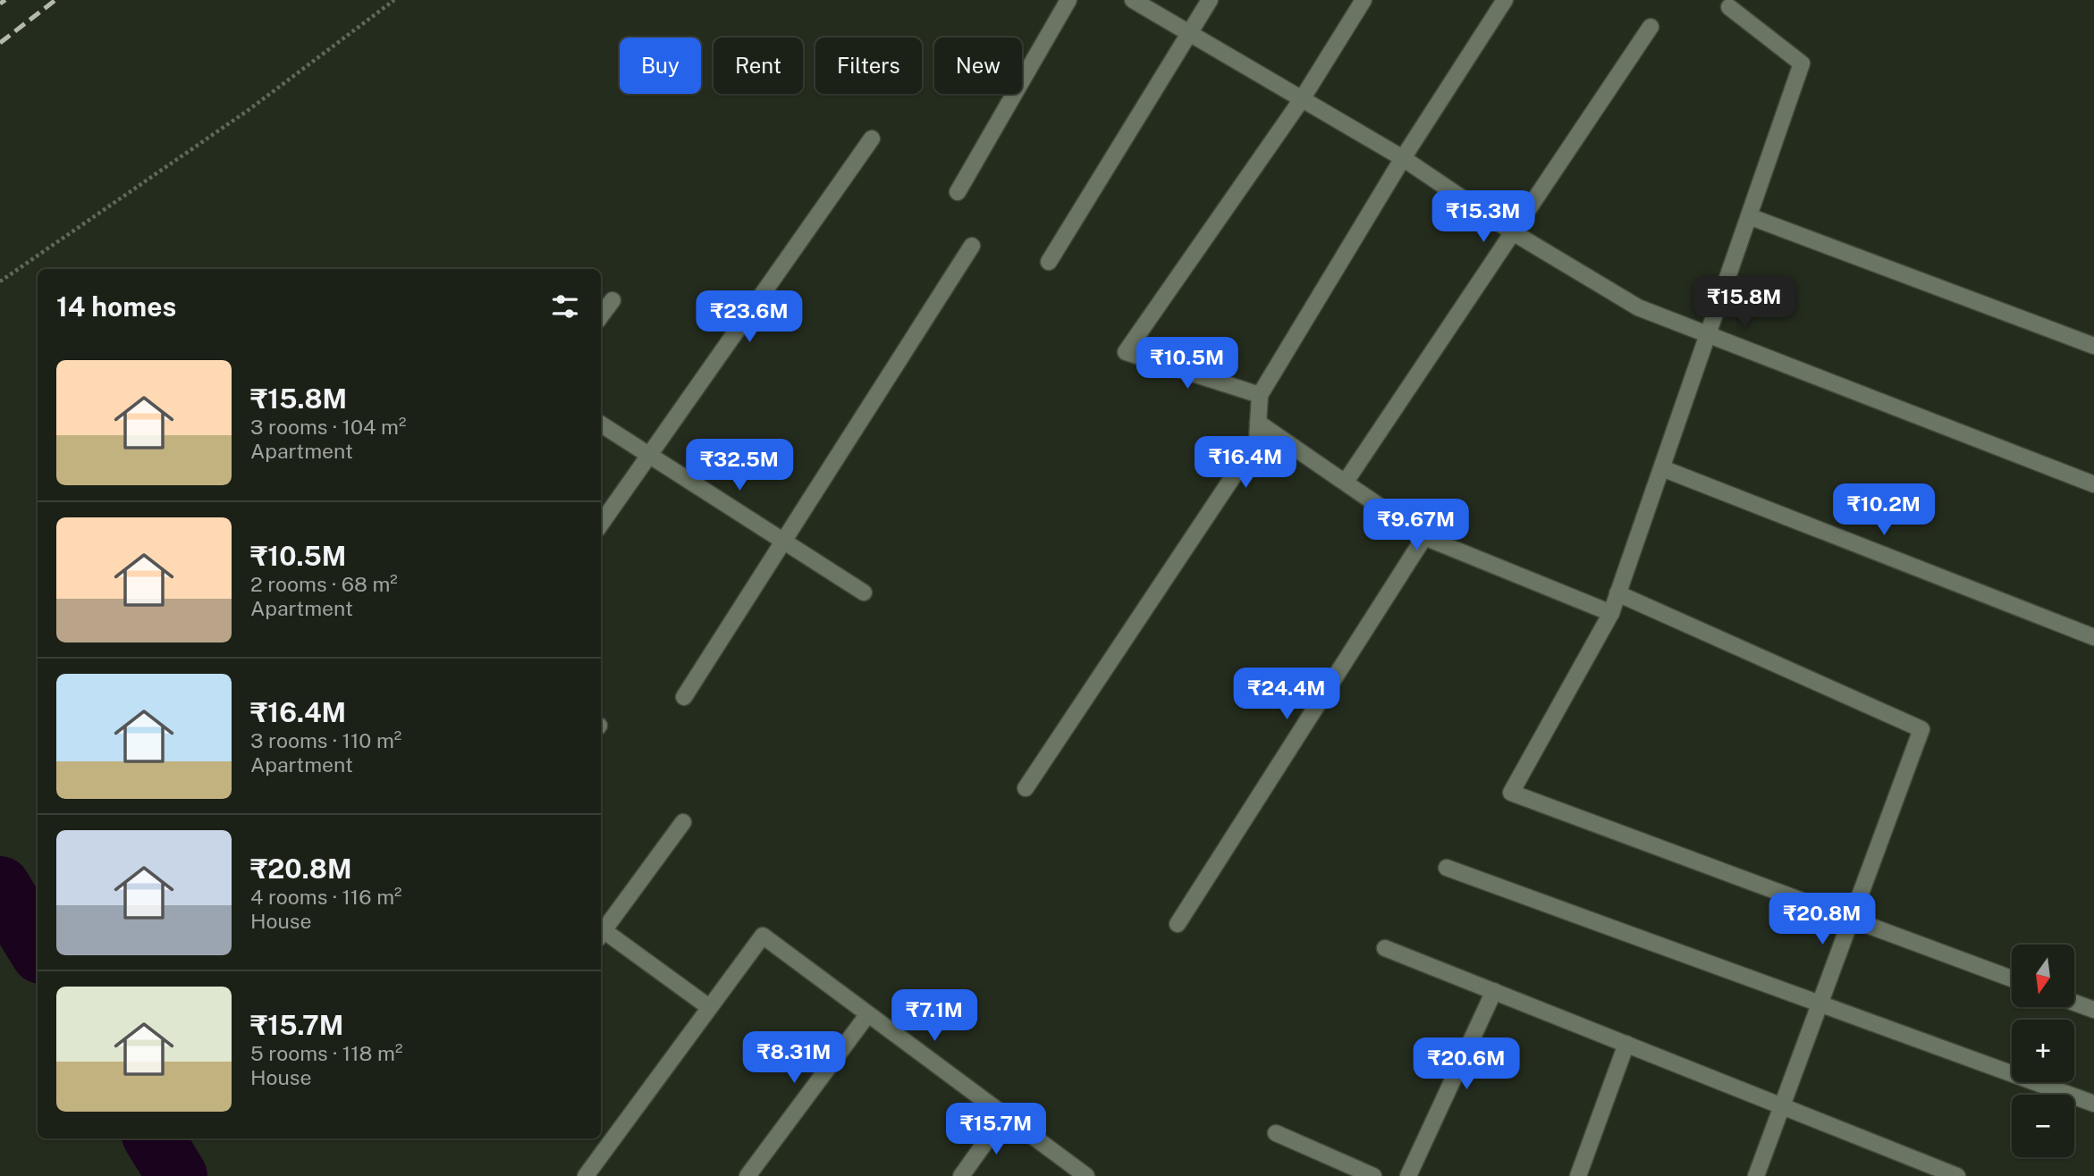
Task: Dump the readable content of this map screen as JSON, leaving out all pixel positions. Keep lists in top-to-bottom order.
{
  "north": "bottom",
  "page": {
    "chip": [
      "Buy",
      "Rent",
      "Filters",
      "New"
    ],
    "price": [
      "₹15.3M",
      "₹15.8M",
      "₹23.6M",
      "₹10.5M",
      "₹16.4M",
      "₹32.5M",
      "₹10.2M",
      "₹9.67M",
      "₹24.4M",
      "₹20.8M",
      "₹7.1M",
      "₹8.31M",
      "₹20.6M",
      "₹15.7M"
    ],
    "heading": "14 homes",
    "list": [
      {
        "name": "₹15.8M",
        "note": "3 rooms · 104 m² · Apartment"
      },
      {
        "name": "₹10.5M",
        "note": "2 rooms · 68 m² · Apartment"
      },
      {
        "name": "₹16.4M",
        "note": "3 rooms · 110 m² · Apartment"
      },
      {
        "name": "₹20.8M",
        "note": "4 rooms · 116 m² · House"
      },
      {
        "name": "₹15.7M",
        "note": "5 rooms · 118 m² · House"
      }
    ],
    "map_buttons": ["+", "−"]
  }
}
